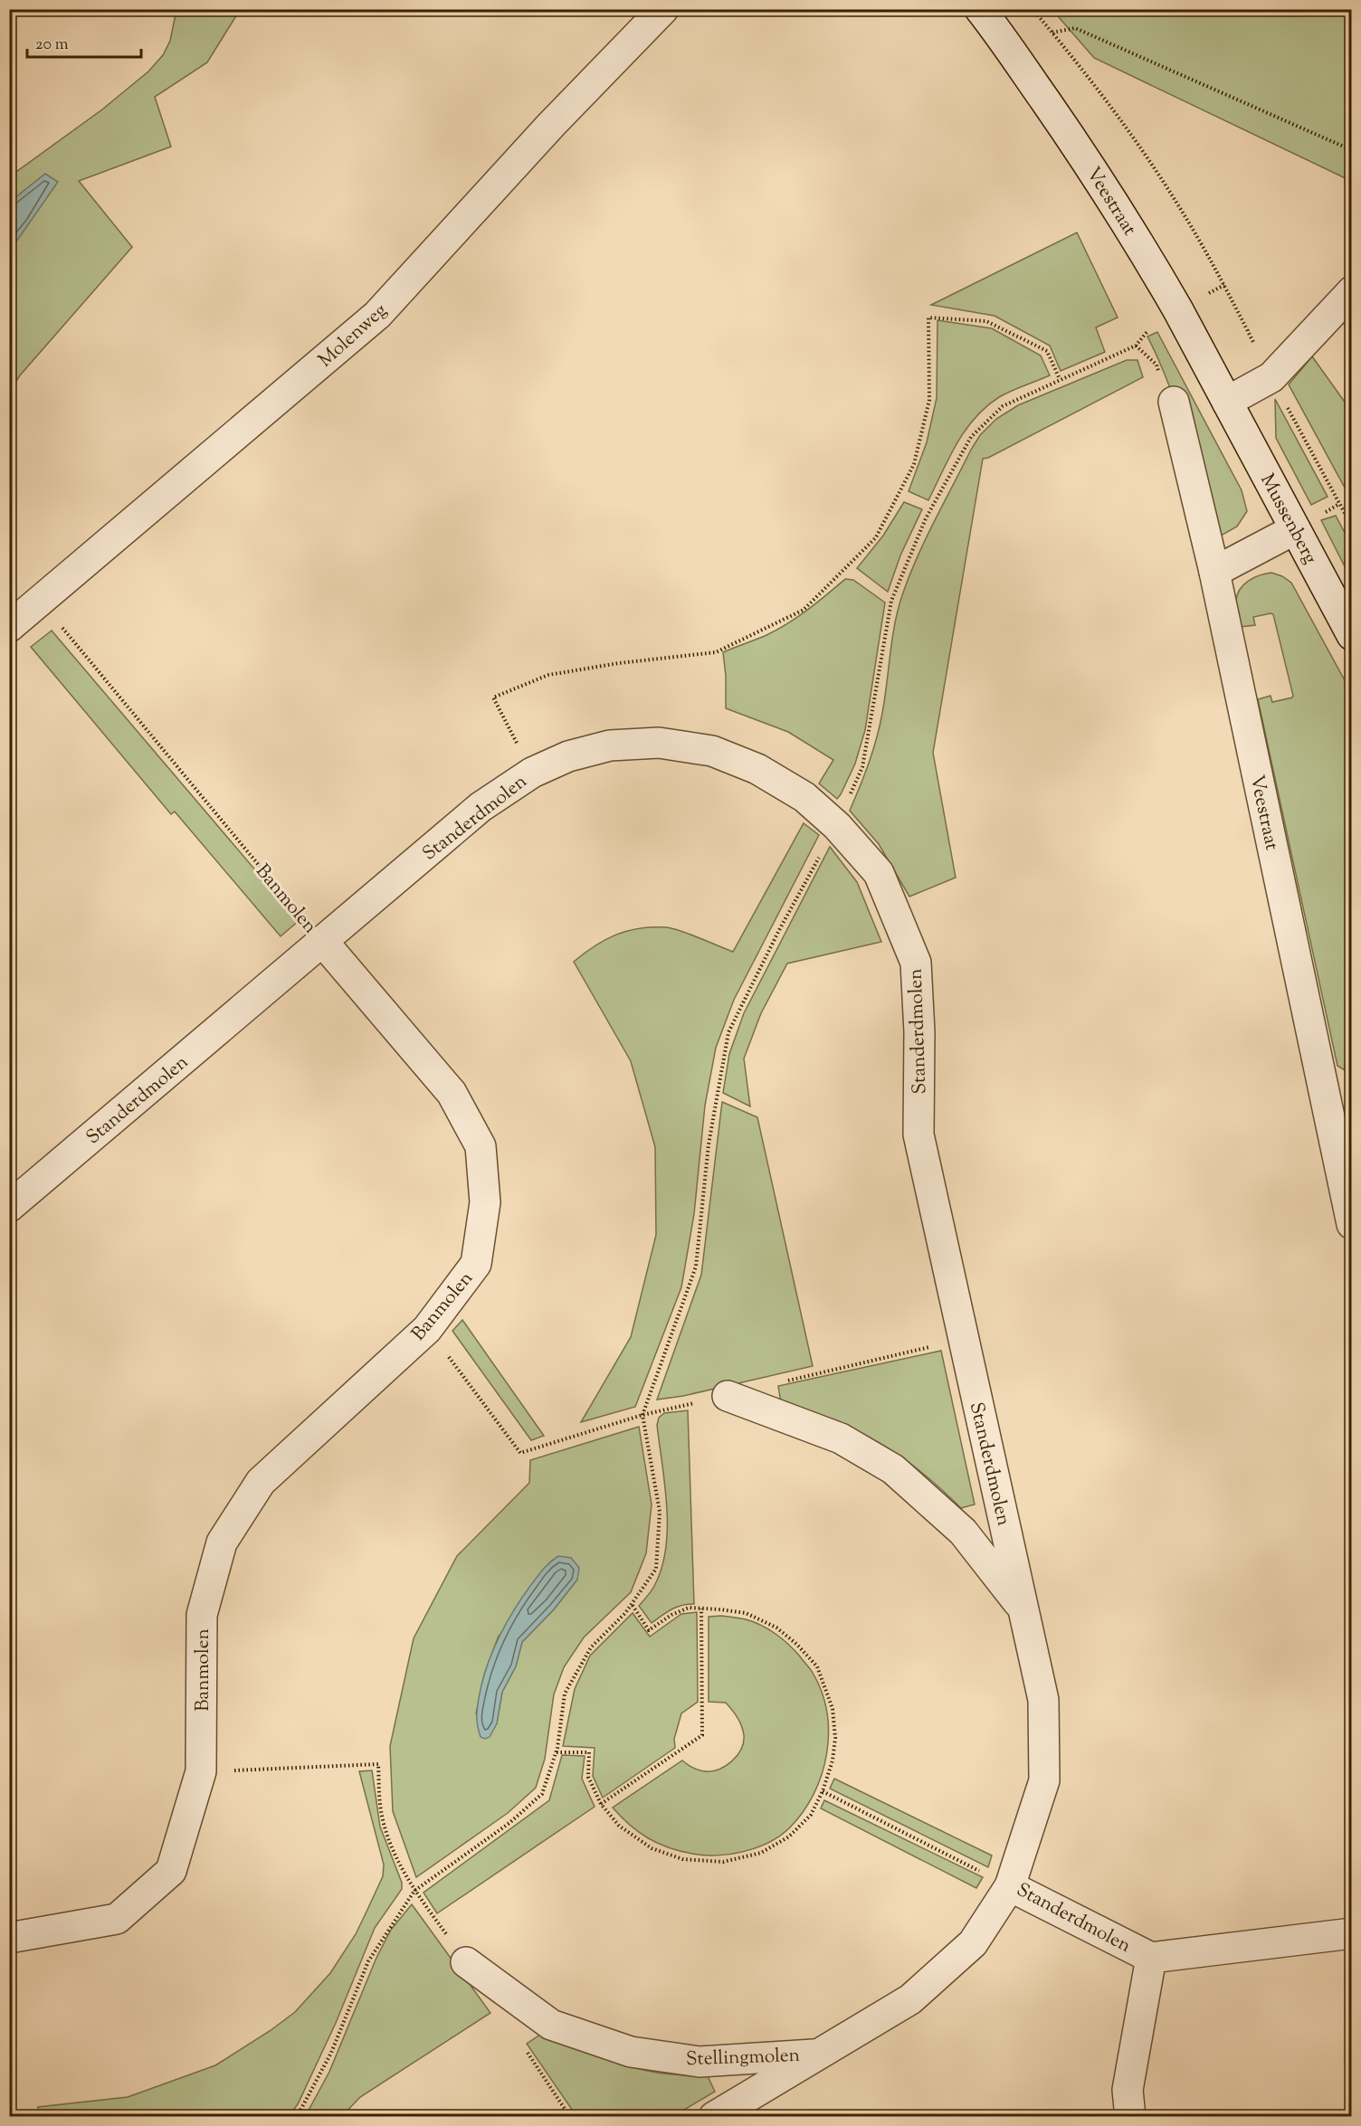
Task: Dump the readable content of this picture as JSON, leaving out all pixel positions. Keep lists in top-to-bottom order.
{
  "streets": {
    "street": [
      "Veestraat",
      "Molenweg",
      "Mussenberg",
      "Standerdmolen",
      "Banmolen",
      "Stellingmolen"
    ]
  },
  "crossings": [
    ["Veestraat", "Mussenberg"],
    ["Molenweg", "Banmolen"],
    ["Standerdmolen", "Banmolen"],
    ["Standerdmolen", "Stellingmolen"]
  ],
  "scale_bar": "20 m"
}
